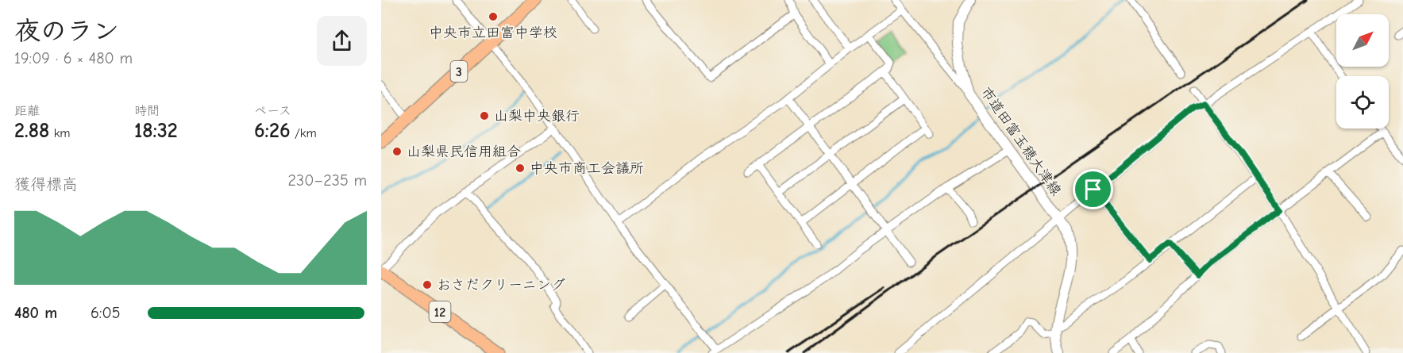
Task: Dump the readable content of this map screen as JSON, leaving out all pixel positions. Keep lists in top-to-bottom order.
{
  "streets": {
    "main road": ["3", "12"],
    "street": ["市道田富玉穂大津線"]
  },
  "places": [
    "中央市立田富中学校",
    "山梨中央銀行",
    "山梨県民信用組合",
    "中央市商工会議所",
    "おさだクリーニング"
  ],
  "north": "top right",
  "page": {
    "heading": ["夜のラン", "19:09 · 6 × 480 m"],
    "stats": [
      ["距離", "2.88 km"],
      ["時間", "18:32"],
      ["ペース", "6:26 /km"]
    ],
    "chart": ["獲得標高", "230–235 m"],
    "list": [
      {
        "name": "480 m",
        "note": "6:05"
      }
    ]
  }
}
